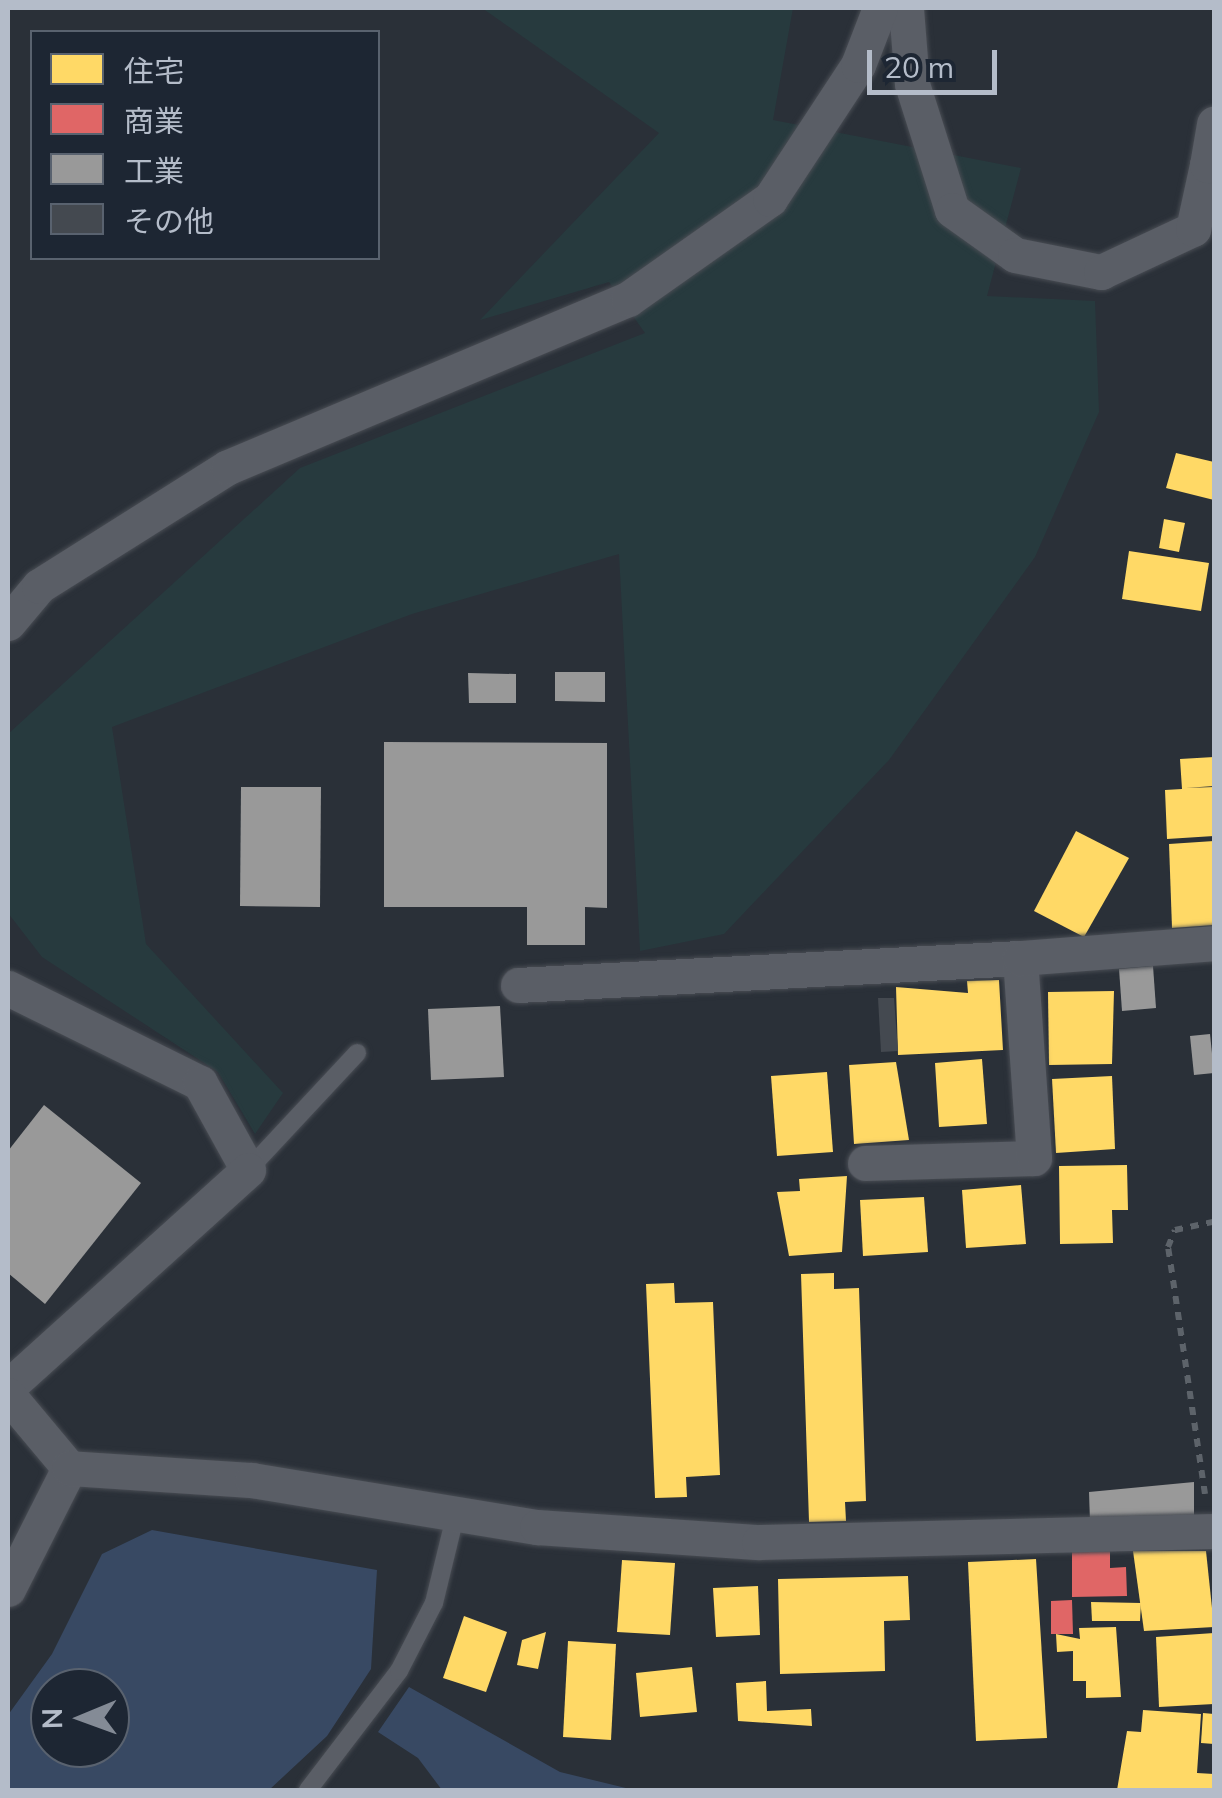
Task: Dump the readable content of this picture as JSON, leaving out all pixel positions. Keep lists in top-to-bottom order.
{
  "legend": [
    "住宅",
    "商業",
    "工業",
    "その他"
  ],
  "scale_bar": "20 m",
  "north": "left"
}
